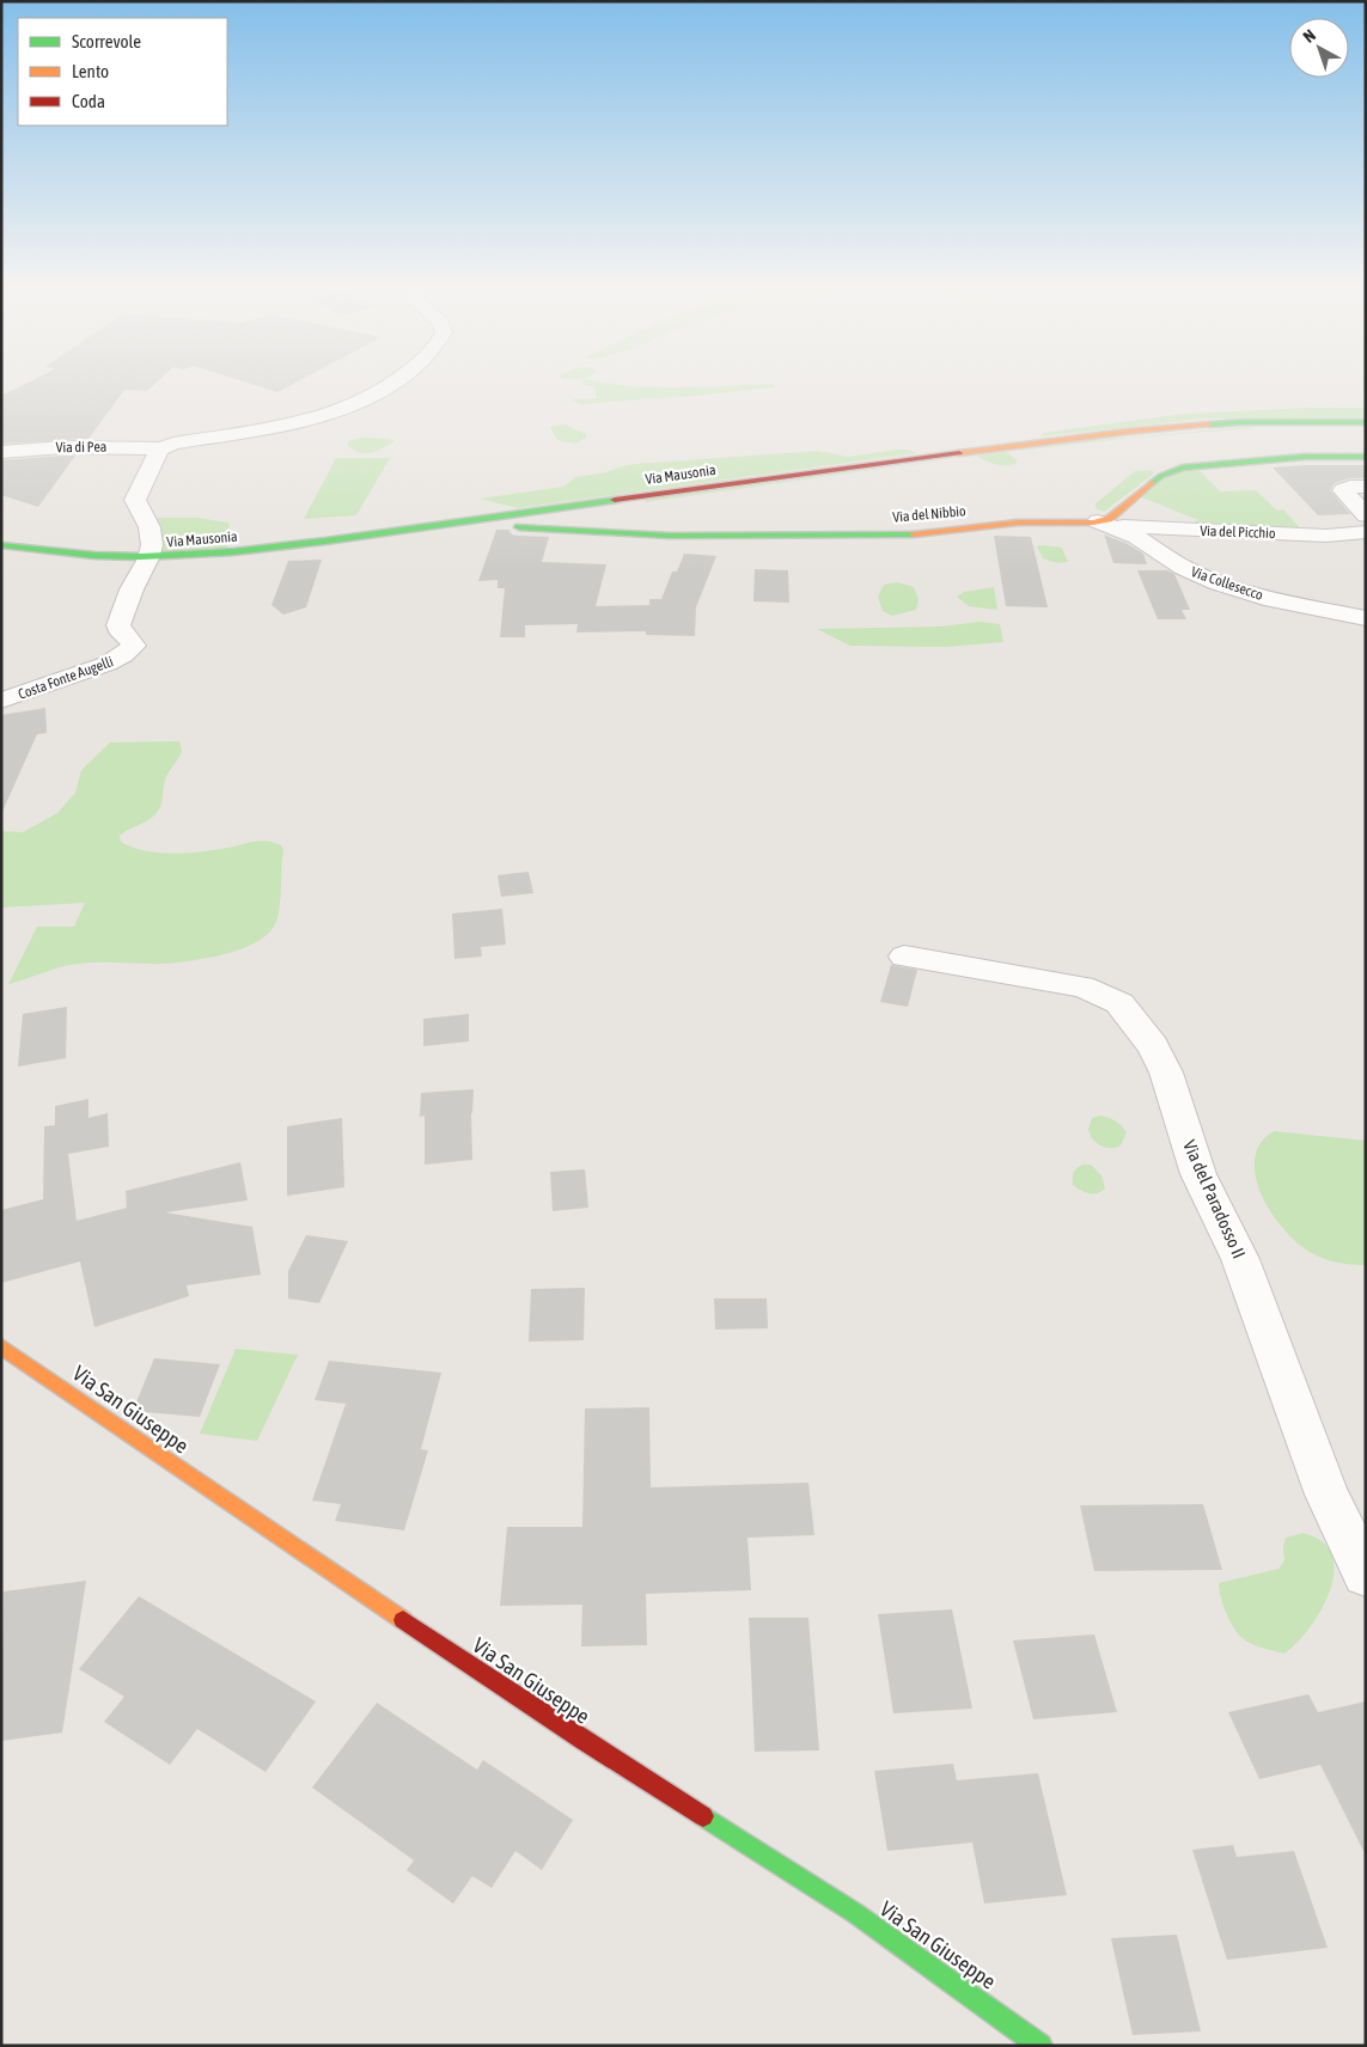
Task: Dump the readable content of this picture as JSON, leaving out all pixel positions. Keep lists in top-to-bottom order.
{
  "streets": {
    "main road": ["Via Mausonia", "Via del Nibbio", "Via San Giuseppe"],
    "street": [
      "Via di Pea",
      "Via del Picchio",
      "Via Collesecco",
      "Costa Fonte Augelli",
      "Via del Paradosso II"
    ]
  },
  "crossings": [
    ["Via Mausonia", "Via del Nibbio"],
    ["Via Mausonia", "Costa Fonte Augelli"],
    ["Via del Nibbio", "Via del Picchio"],
    ["Via del Nibbio", "Via Collesecco"],
    ["Via del Picchio", "Via Collesecco"]
  ],
  "legend": ["Scorrevole", "Lento", "Coda"],
  "north": "top left"
}
